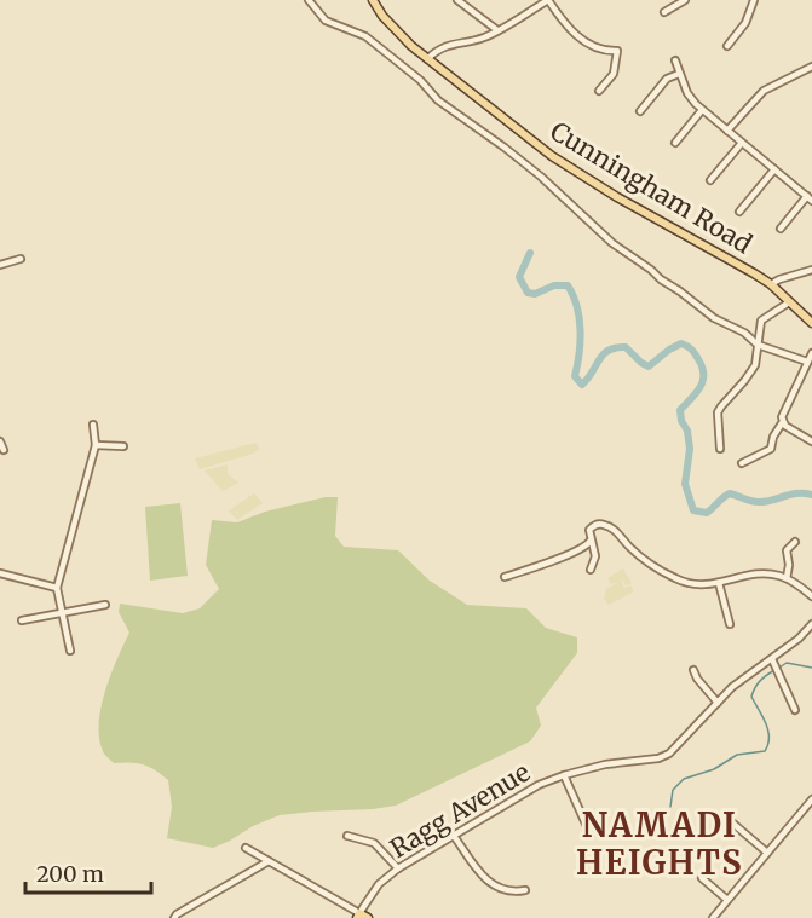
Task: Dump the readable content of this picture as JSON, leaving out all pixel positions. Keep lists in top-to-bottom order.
{
  "streets": {
    "main road": ["Cunningham Road"],
    "street": ["Ragg Avenue"]
  },
  "districts": ["NAMADI HEIGHTS"],
  "scale_bar": "200 m"
}
